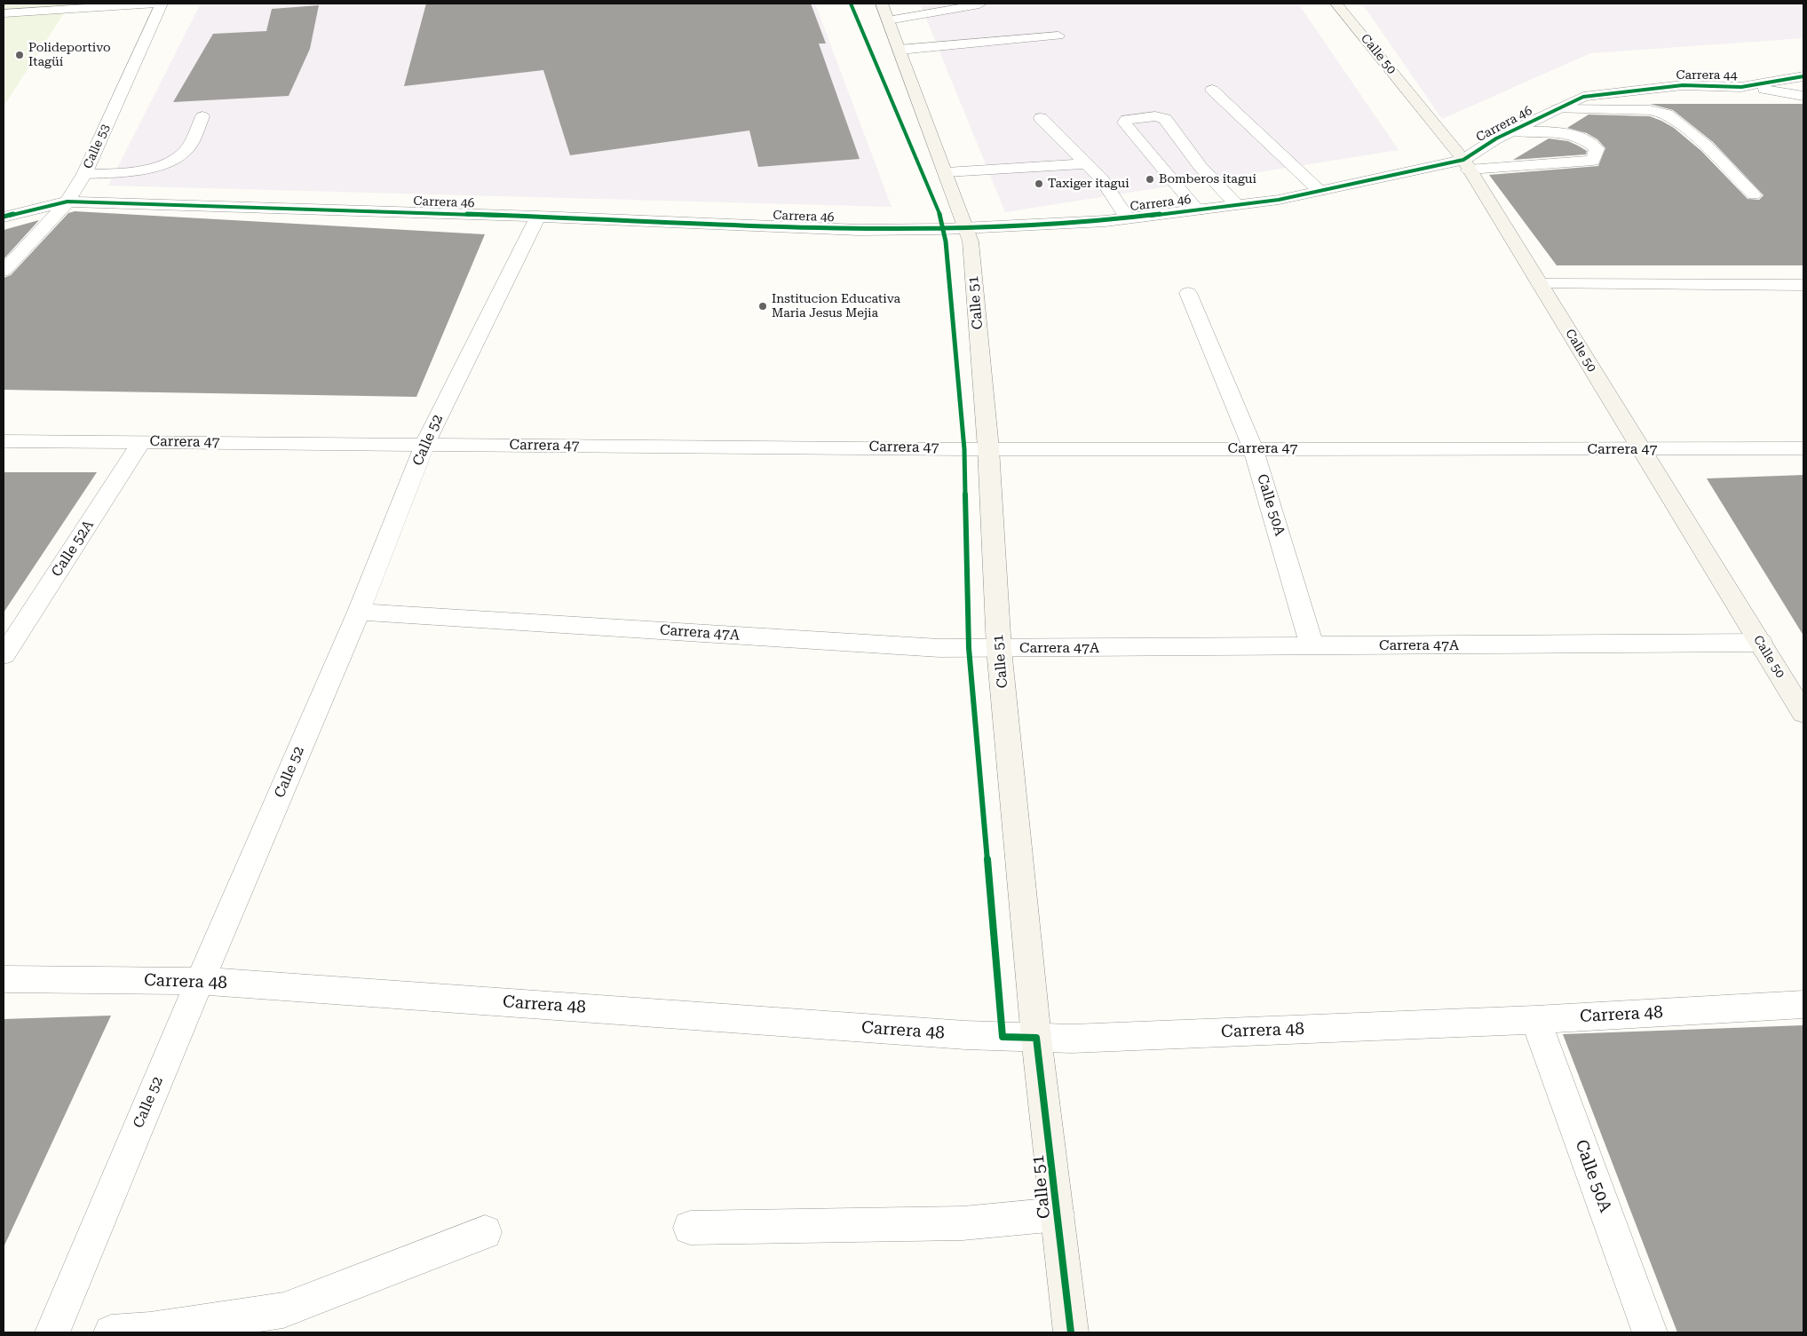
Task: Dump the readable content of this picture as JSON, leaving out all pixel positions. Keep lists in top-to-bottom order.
{
  "streets": {
    "street": [
      "Calle 50",
      "Carrera 44",
      "Carrera 46",
      "Calle 53",
      "Calle 51",
      "Calle 52",
      "Carrera 47",
      "Calle 50A",
      "Calle 52A",
      "Carrera 47A",
      "Carrera 48"
    ]
  },
  "crossings": [
    ["Calle 50", "Carrera 46"],
    ["Calle 50", "Carrera 47"],
    ["Calle 50", "Carrera 47A"],
    ["Carrera 44", "Carrera 46"],
    ["Carrera 46", "Calle 53"],
    ["Carrera 46", "Calle 51"],
    ["Carrera 46", "Calle 52"],
    ["Calle 51", "Carrera 47"],
    ["Calle 51", "Carrera 47A"],
    ["Calle 51", "Carrera 48"],
    ["Calle 52", "Carrera 47"],
    ["Calle 52", "Carrera 47A"],
    ["Calle 52", "Carrera 48"],
    ["Carrera 47", "Calle 50A"],
    ["Carrera 47", "Calle 52A"],
    ["Calle 50A", "Carrera 47A"],
    ["Calle 50A", "Carrera 48"]
  ],
  "places": [
    "Polideportivo Itagüí",
    "Bomberos itagui",
    "Taxiger itagui",
    "Institucion Educativa Maria Jesus Mejia"
  ]
}
